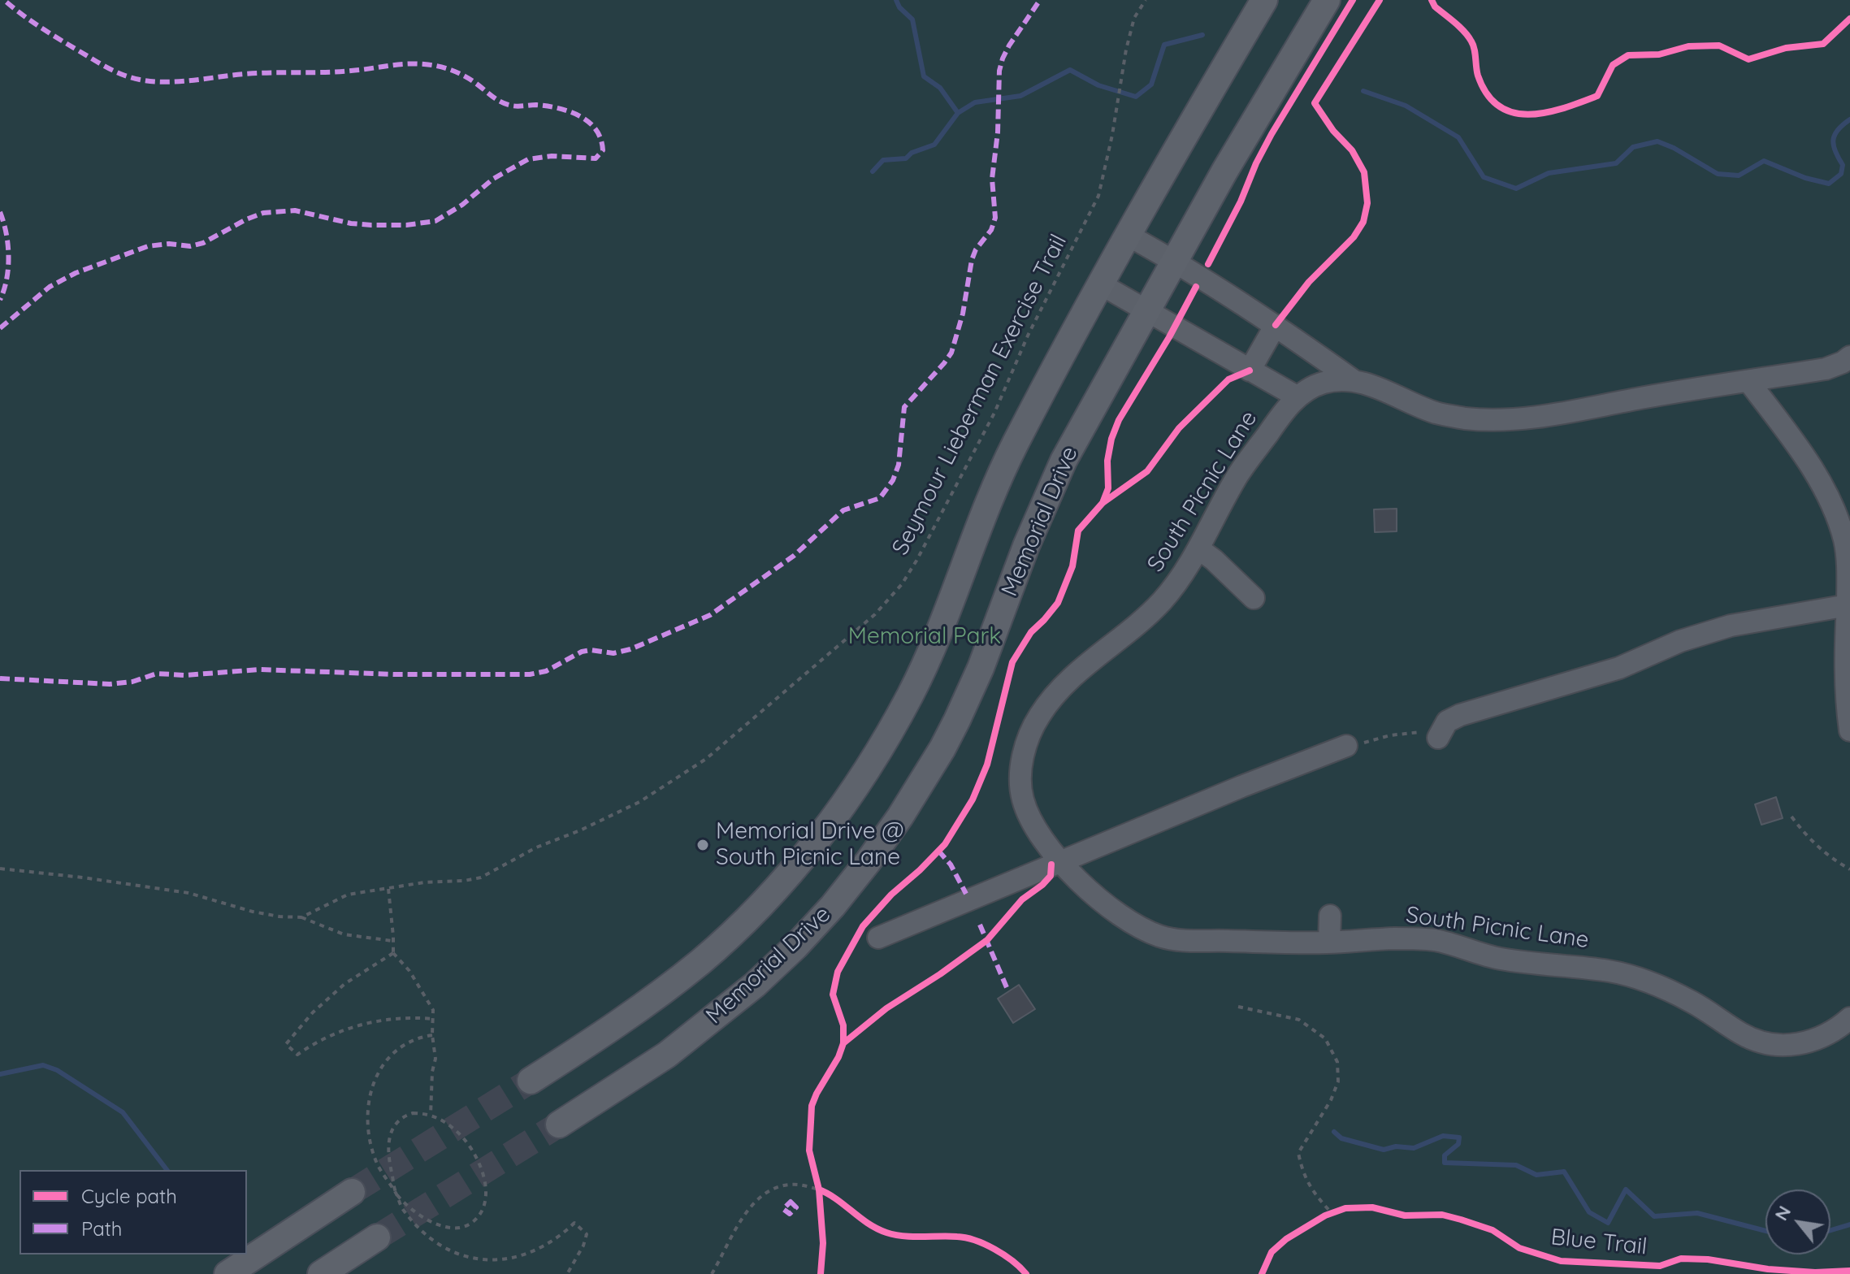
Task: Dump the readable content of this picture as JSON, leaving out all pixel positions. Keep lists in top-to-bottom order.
{
  "streets": {
    "main road": ["Memorial Drive"],
    "street": ["South Picnic Lane"],
    "path": ["Seymour Lieberman Exercise Trail"],
    "cycle path": ["Blue Trail"]
  },
  "crossings": [
    ["South Picnic Lane", "Memorial Drive"]
  ],
  "parks": ["Memorial Park"],
  "places": ["Memorial Drive @ South Picnic Lane"],
  "legend": ["Cycle path", "Path"],
  "north": "top left"
}
